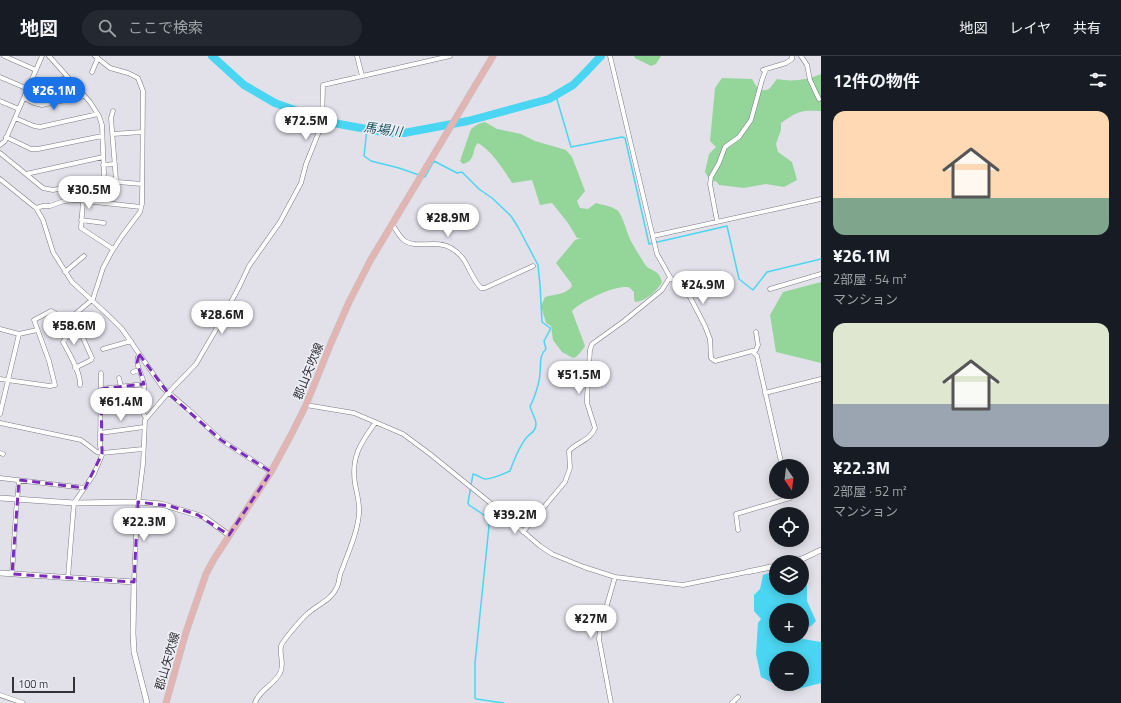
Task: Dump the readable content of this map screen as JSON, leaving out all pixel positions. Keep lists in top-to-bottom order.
{
  "streets": {
    "main road": ["郡山矢吹線"]
  },
  "water": ["馬場川"],
  "scale_bar": "100 m",
  "north": "bottom",
  "page": {
    "header": "地図",
    "search": "ここで検索",
    "nav": ["地図", "レイヤ", "共有"],
    "heading": "12件の物件",
    "price": [
      "¥26.1M",
      "¥72.5M",
      "¥30.5M",
      "¥28.9M",
      "¥24.9M",
      "¥28.6M",
      "¥58.6M",
      "¥51.5M",
      "¥61.4M",
      "¥39.2M",
      "¥22.3M",
      "¥27M"
    ],
    "list": [
      {
        "name": "¥26.1M",
        "note": "2部屋 · 54 m² · マンション"
      },
      {
        "name": "¥22.3M",
        "note": "2部屋 · 52 m² · マンション"
      }
    ],
    "map_buttons": ["+", "−"],
    "scale": "100 m"
  }
}
